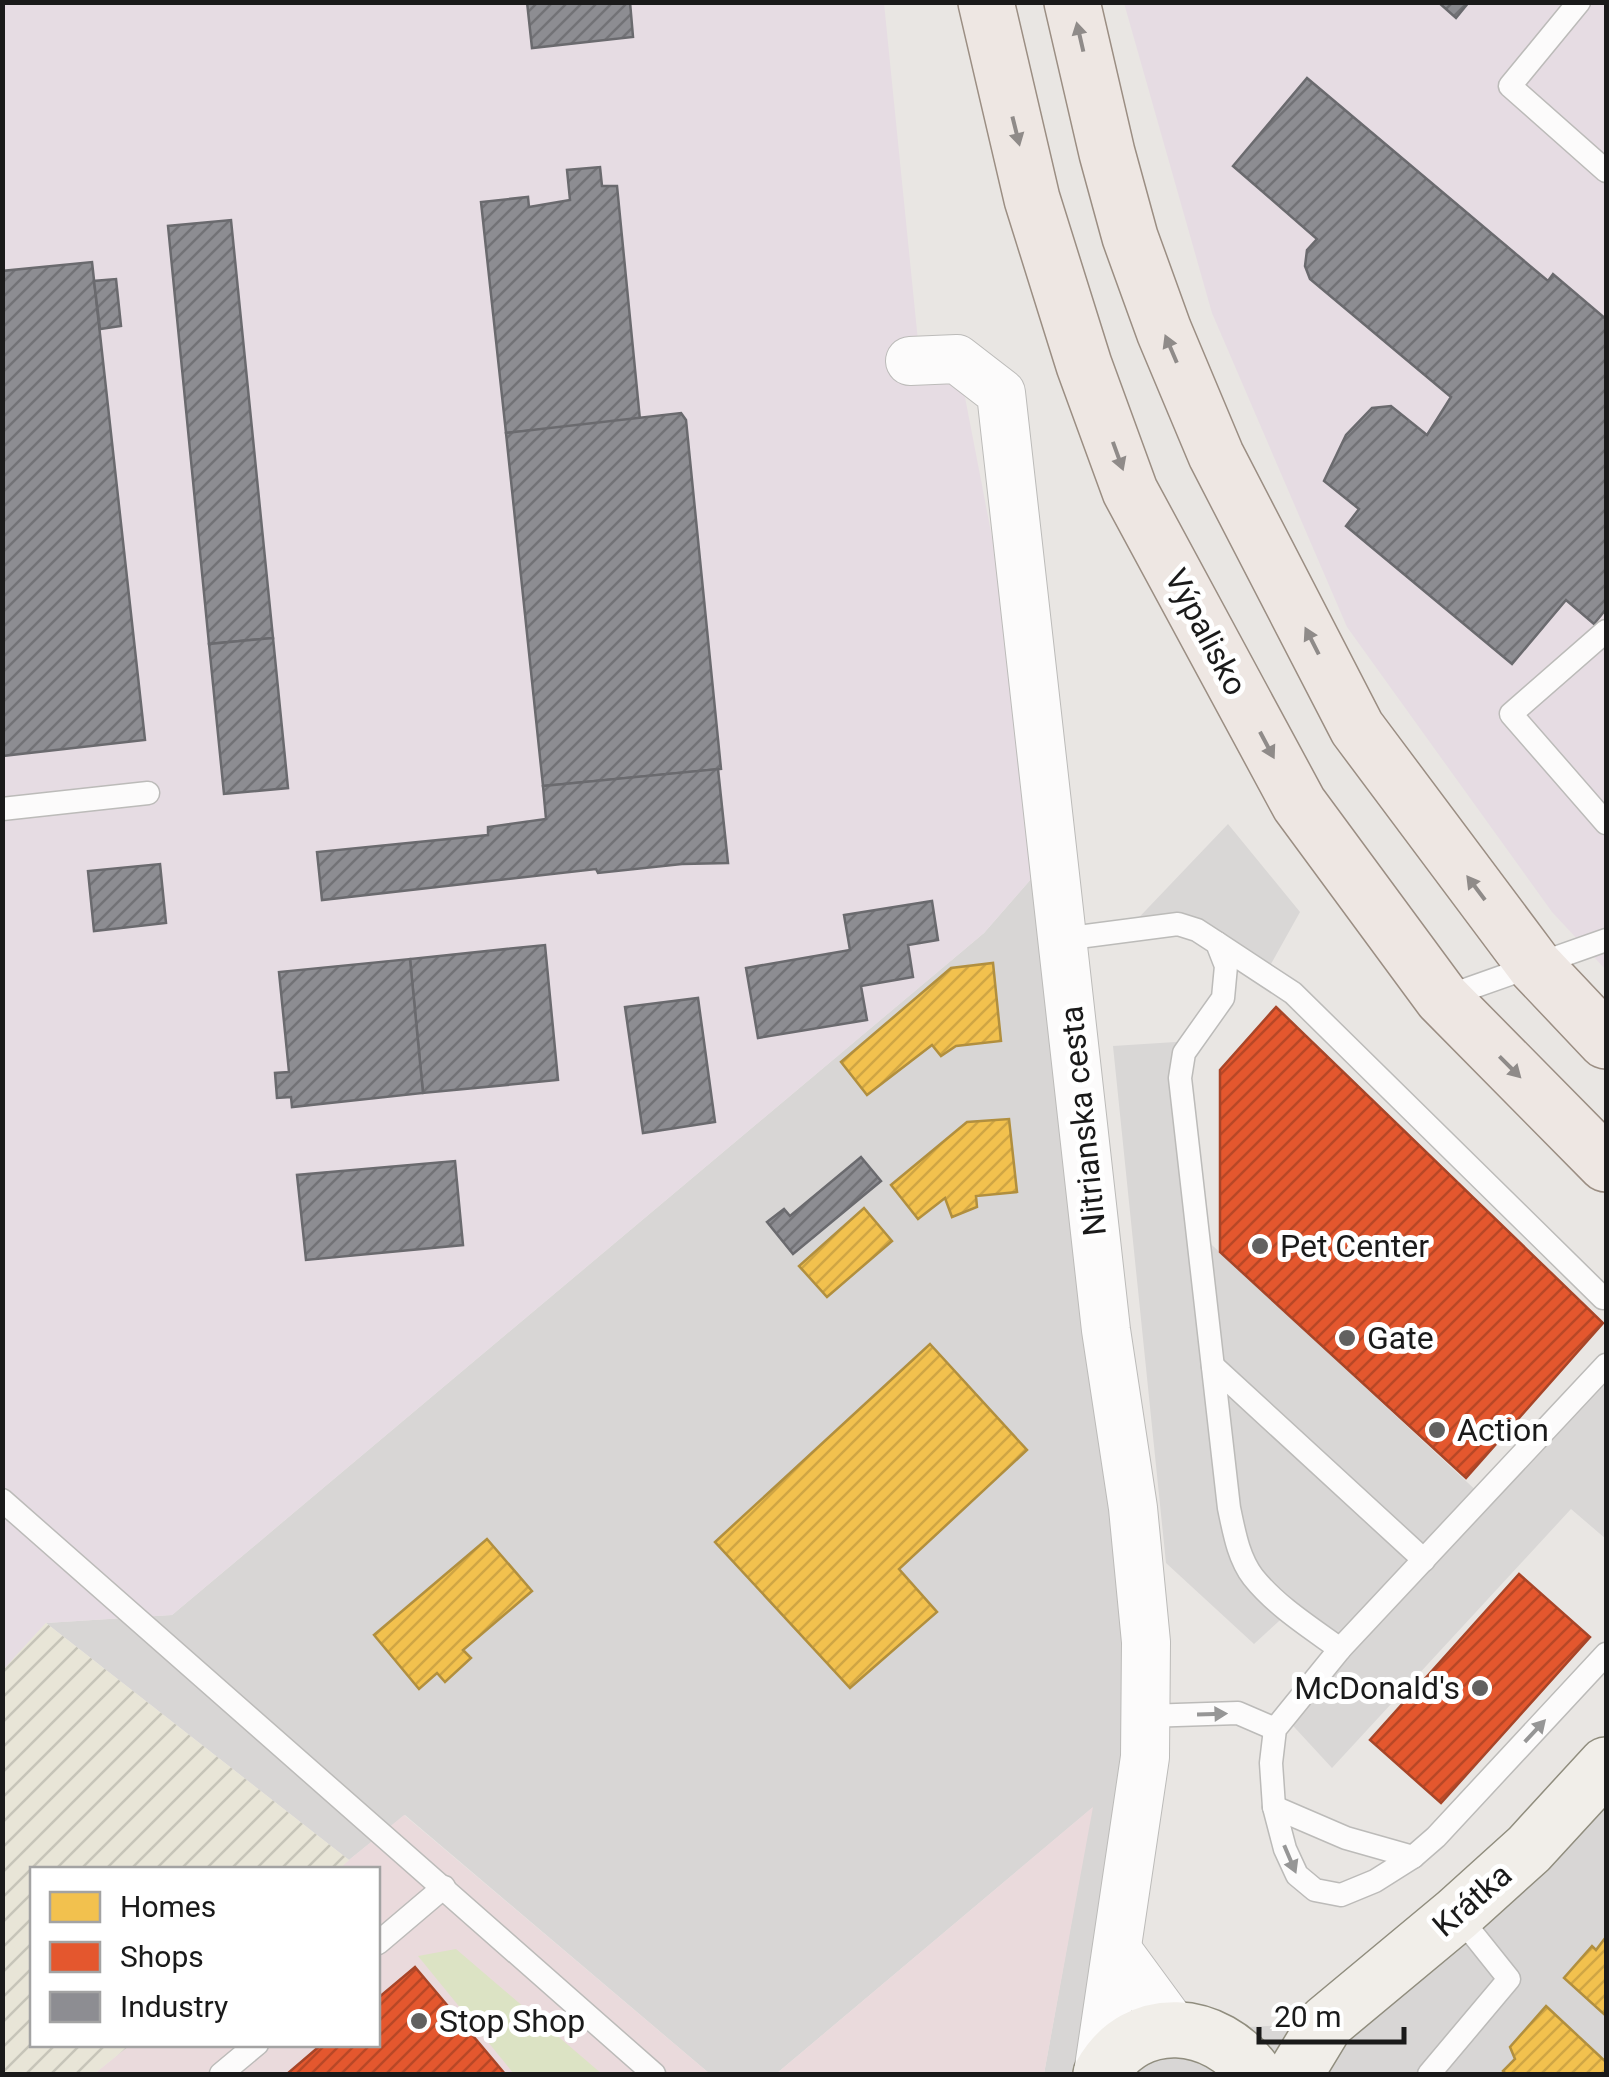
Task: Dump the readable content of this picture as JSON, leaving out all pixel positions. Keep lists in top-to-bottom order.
{
  "streets": {
    "main road": ["Výpalisko", "Krátka"],
    "street": ["Nitrianska cesta"]
  },
  "places": [
    "Pet Center",
    "Gate",
    "Action",
    "McDonald's",
    "Stop Shop"
  ],
  "legend": ["Homes", "Shops", "Industry"],
  "scale_bar": "20 m"
}
